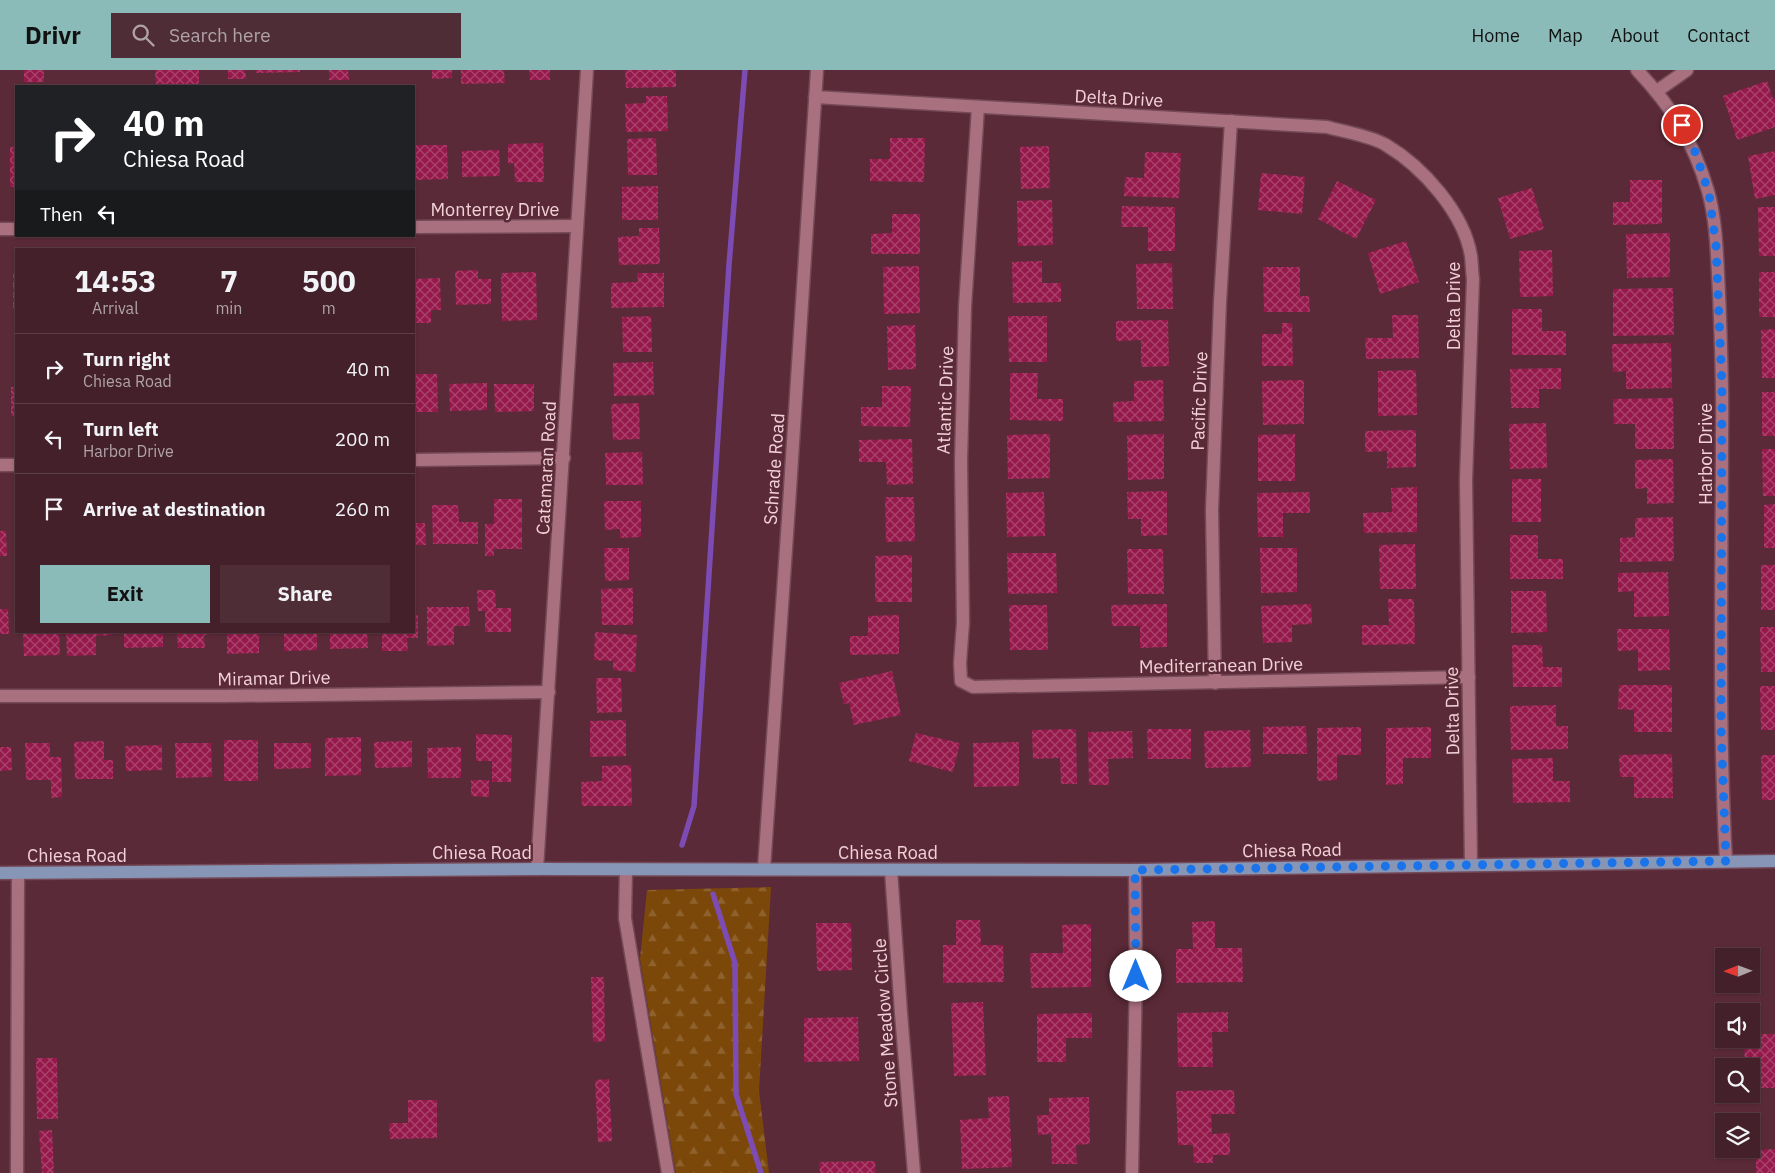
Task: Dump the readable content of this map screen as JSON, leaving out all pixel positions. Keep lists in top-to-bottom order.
{
  "streets": {
    "main road": ["Chiesa Road"],
    "street": [
      "Delta Drive",
      "Monterrey Drive",
      "Atlantic Drive",
      "Pacific Drive",
      "Harbor Drive",
      "Catamaran Road",
      "Schrade Road",
      "Mediterranean Drive",
      "Miramar Drive",
      "Stone Meadow Circle"
    ]
  },
  "crossings": [
    ["Delta Drive", "Atlantic Drive"],
    ["Delta Drive", "Pacific Drive"],
    ["Delta Drive", "Schrade Road"],
    ["Delta Drive", "Mediterranean Drive"],
    ["Delta Drive", "Chiesa Road"],
    ["Monterrey Drive", "Catamaran Road"],
    ["Atlantic Drive", "Mediterranean Drive"],
    ["Pacific Drive", "Mediterranean Drive"],
    ["Harbor Drive", "Chiesa Road"],
    ["Catamaran Road", "Miramar Drive"],
    ["Catamaran Road", "Chiesa Road"],
    ["Schrade Road", "Chiesa Road"],
    ["Chiesa Road", "Stone Meadow Circle"]
  ],
  "north": "left",
  "page": {
    "header": "Drivr",
    "search": "Search here",
    "nav": [
      "Home",
      "Map",
      "About",
      "Contact"
    ],
    "turn": ["40 m", "Chiesa Road"],
    "then": "Then",
    "eta": [
      "14:53",
      "Arrival",
      "7",
      "min",
      "500",
      "m"
    ],
    "list": [
      {
        "name": "Turn right",
        "note": "Chiesa Road",
        "value": "40 m"
      },
      {
        "name": "Turn left",
        "note": "Harbor Drive",
        "value": "200 m"
      },
      {
        "name": "Arrive at destination",
        "value": "260 m"
      }
    ],
    "buttons": ["Exit", "Share"]
  }
}
